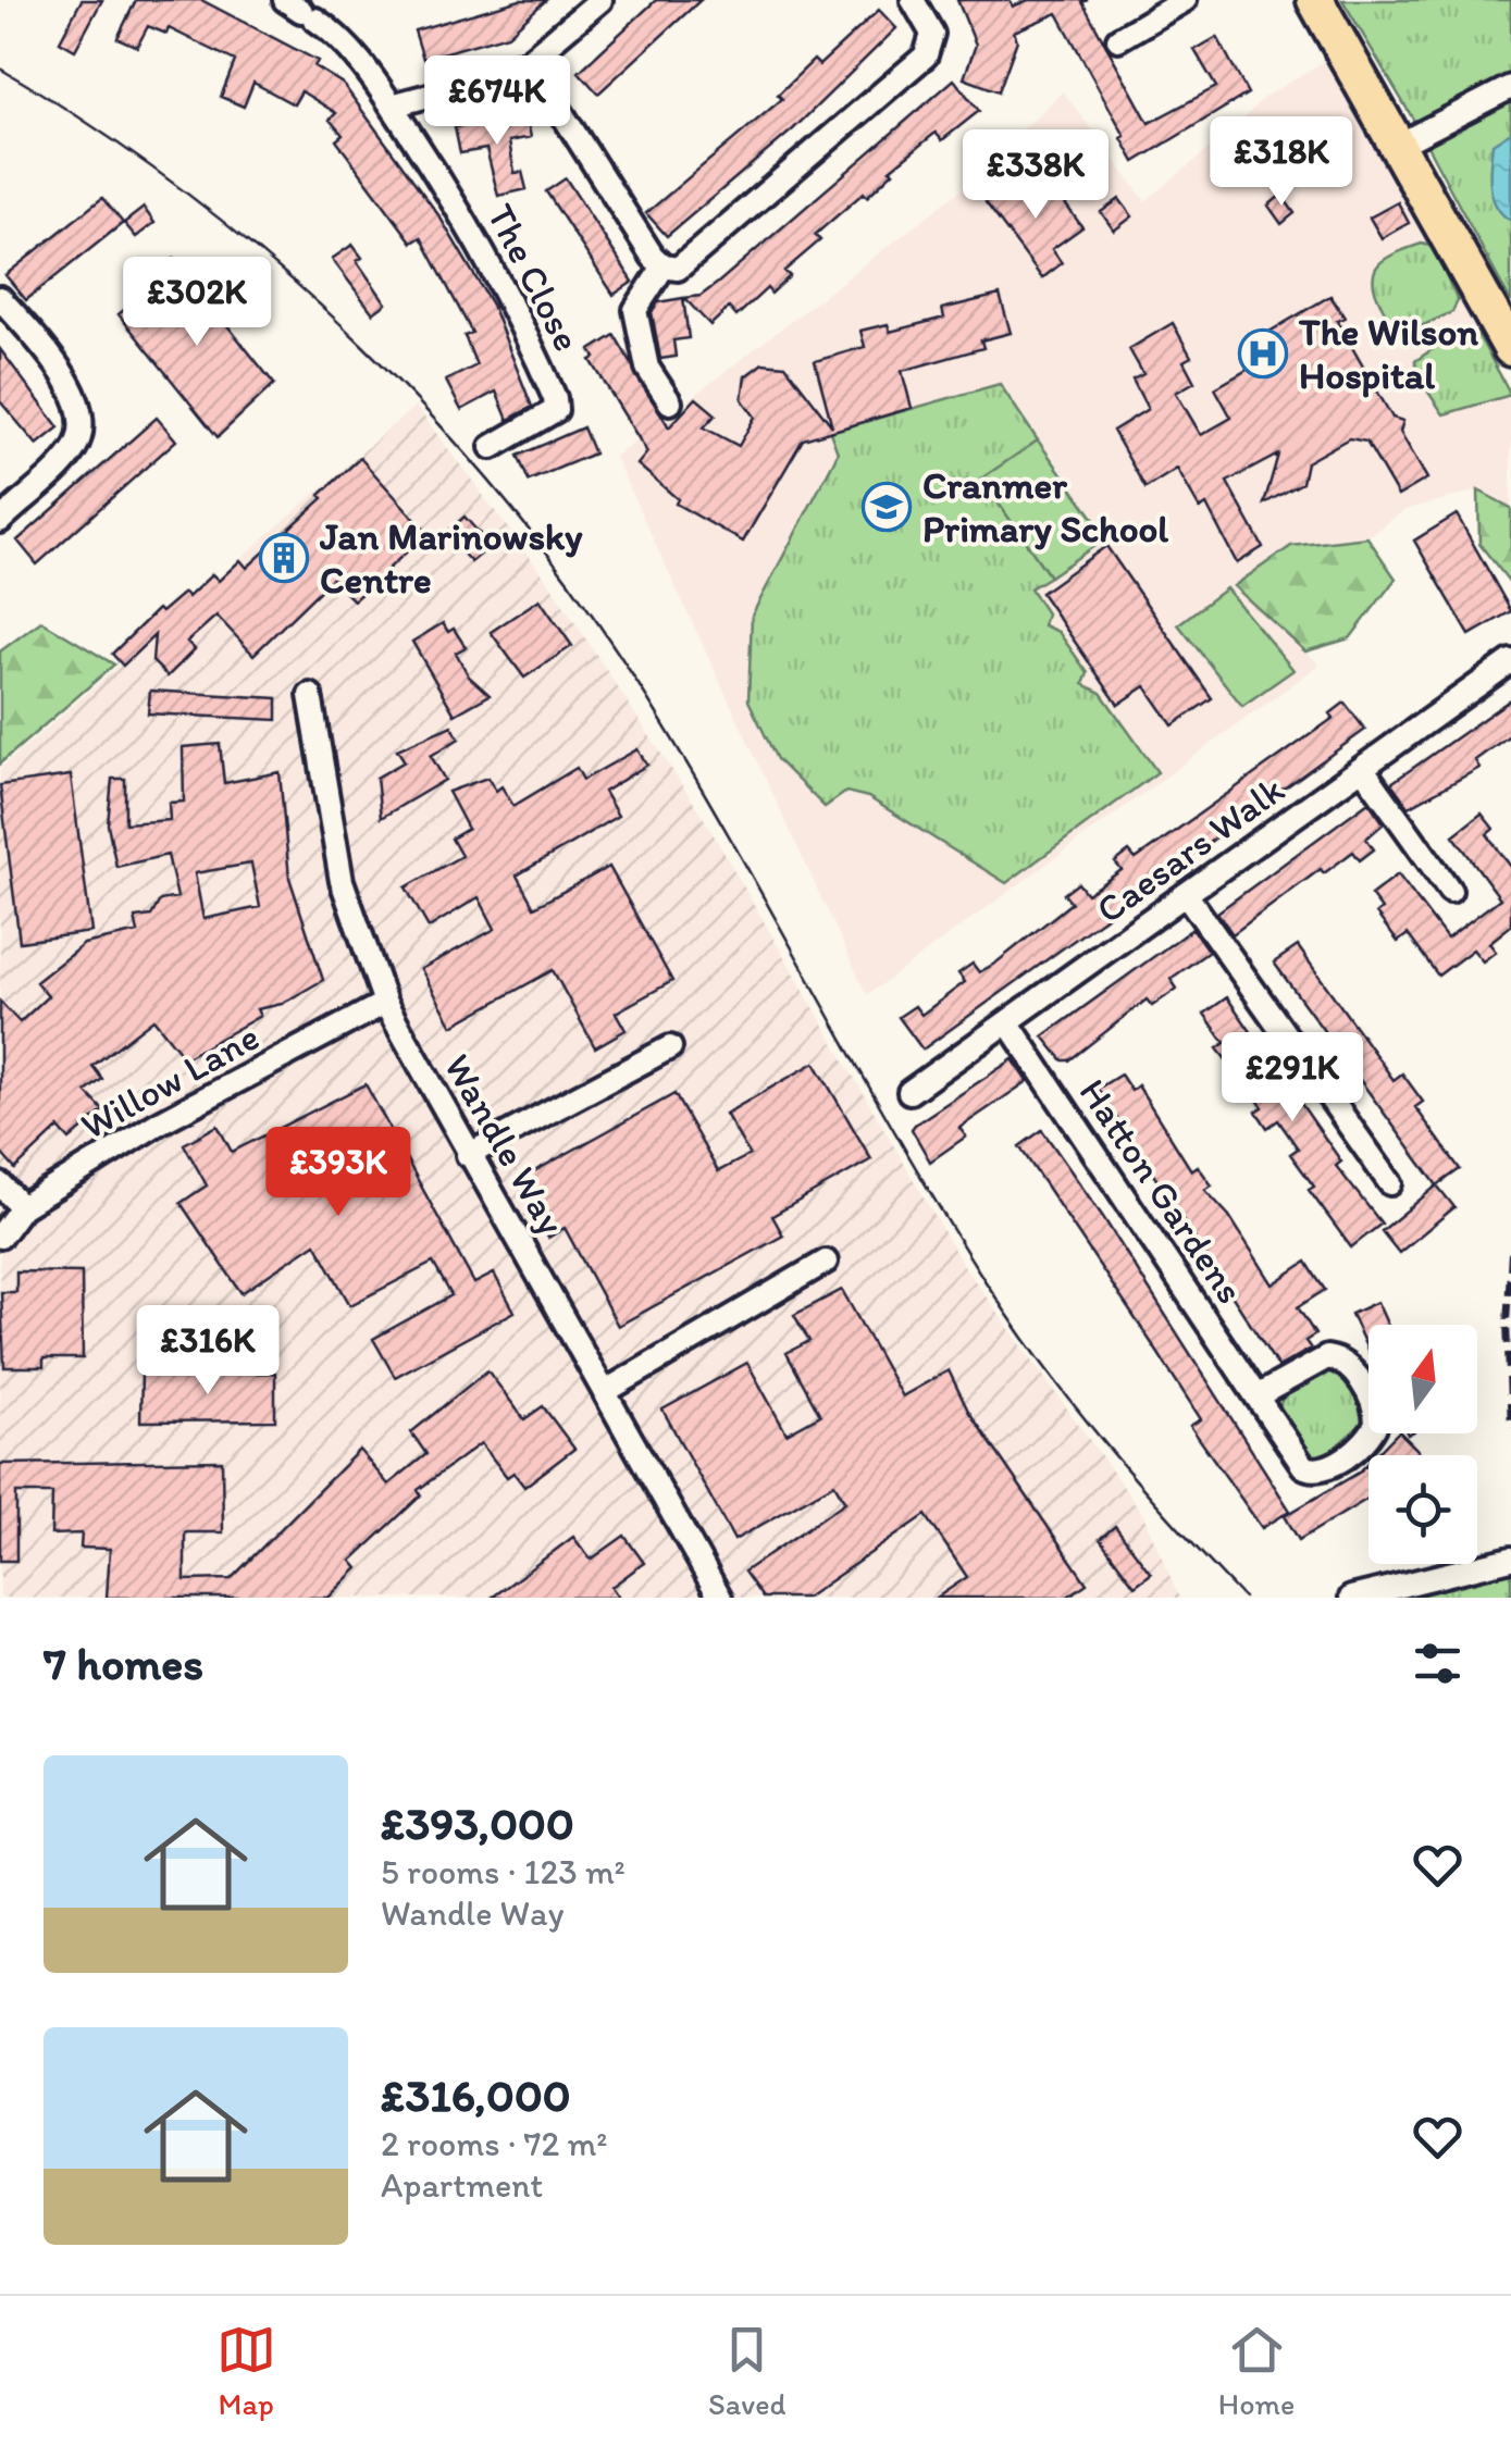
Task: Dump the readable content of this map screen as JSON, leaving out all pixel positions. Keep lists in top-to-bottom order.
{
  "streets": {
    "street": [
      "The Close",
      "Caesars Walk",
      "Willow Lane",
      "Wandle Way",
      "Hatton Gardens"
    ]
  },
  "crossings": [
    ["Caesars Walk", "Hatton Gardens"],
    ["Willow Lane", "Wandle Way"]
  ],
  "places": {
    "hospital": ["The Wilson Hospital"],
    "school or university": ["Cranmer Primary School"],
    "building": ["Jan Marinowsky Centre"]
  },
  "north": "top",
  "page": {
    "price": [
      "£674K",
      "£318K",
      "£338K",
      "£302K",
      "£291K",
      "£393K",
      "£316K"
    ],
    "heading": "7 homes",
    "list": [
      {
        "name": "£393,000",
        "note": "5 rooms · 123 m² · Wandle Way"
      },
      {
        "name": "£316,000",
        "note": "2 rooms · 72 m² · Apartment"
      }
    ],
    "tabs": ["Map", "Saved", "Home"]
  }
}
